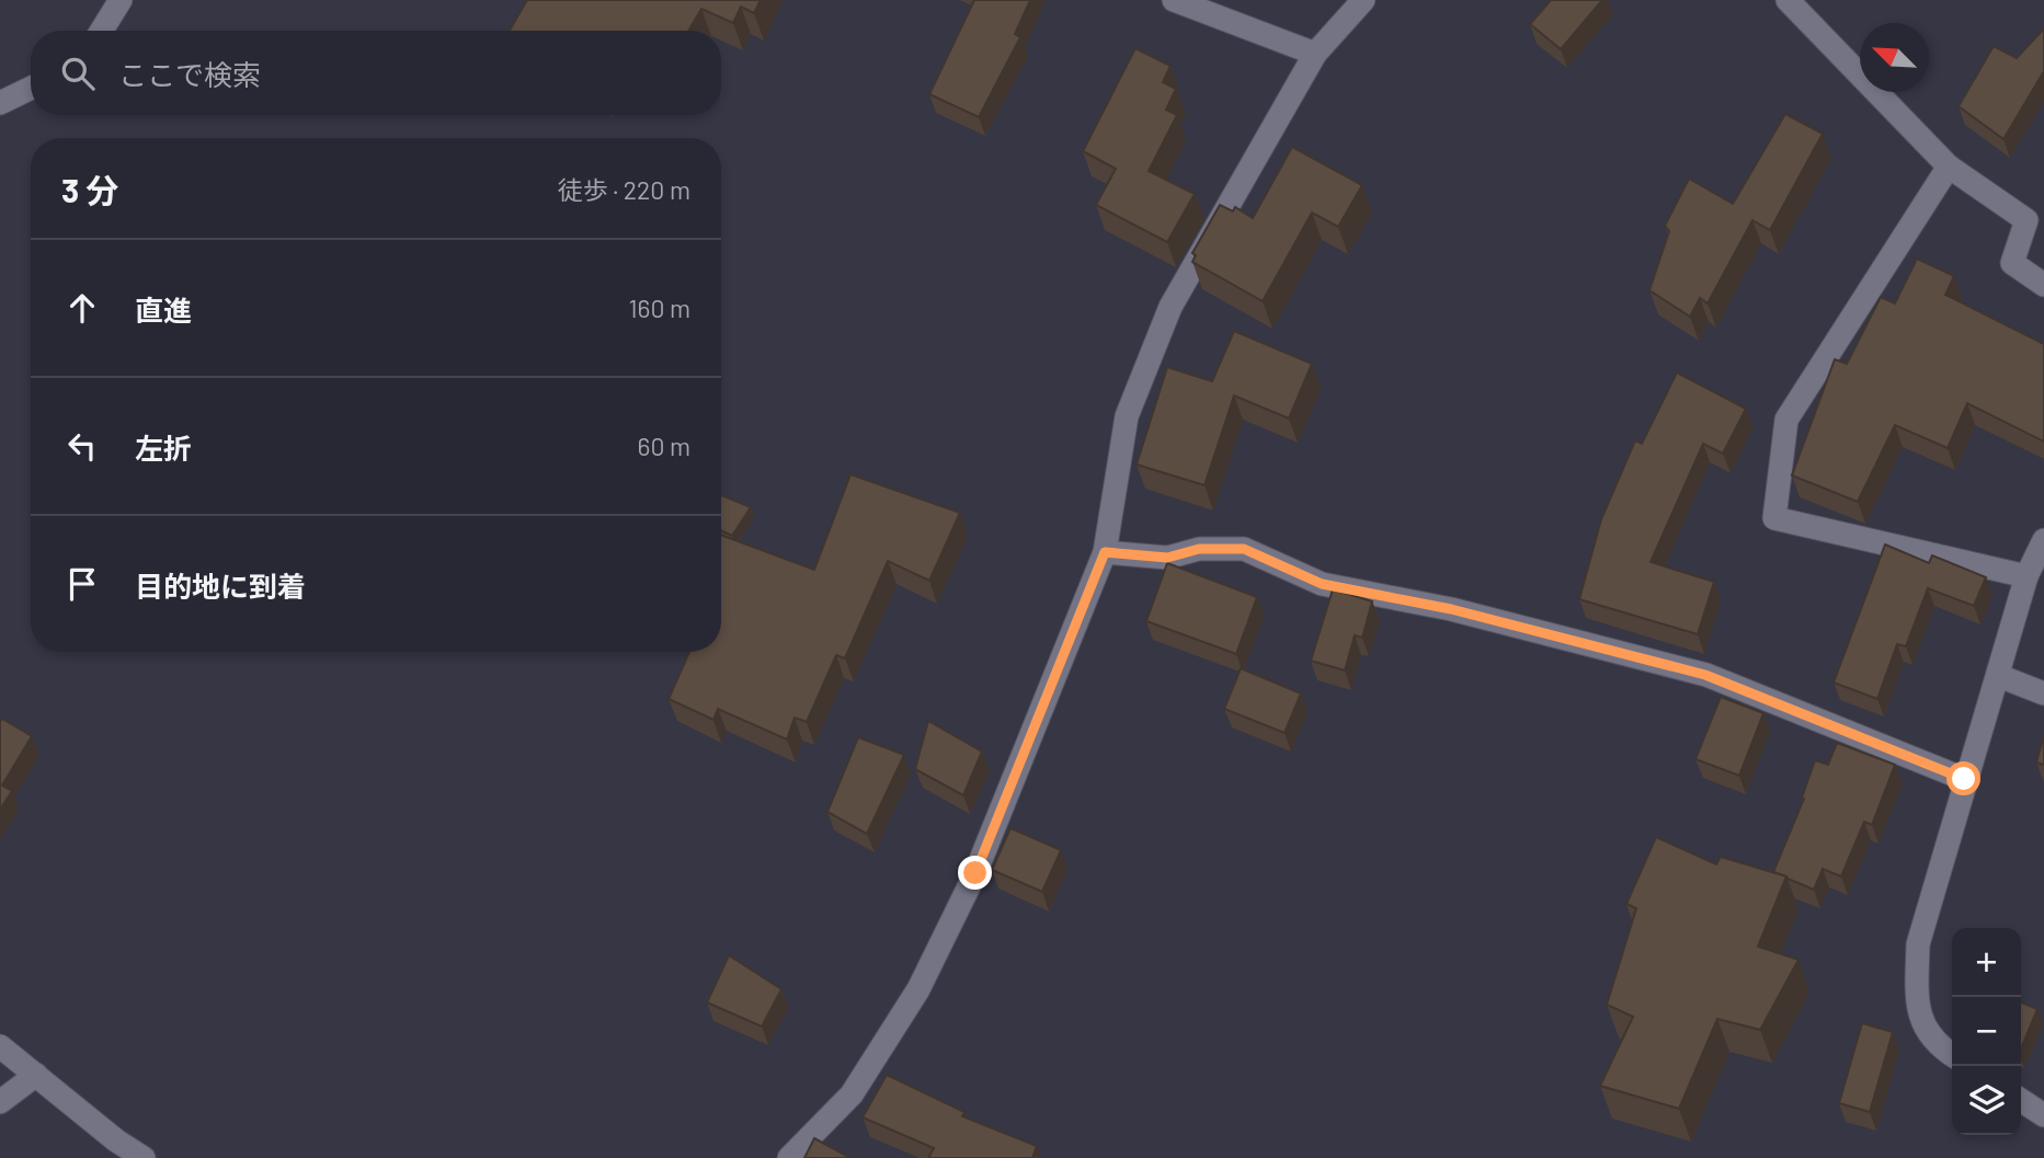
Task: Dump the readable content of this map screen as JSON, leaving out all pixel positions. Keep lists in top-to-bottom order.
{
  "north": "top left",
  "page": {
    "search": "ここで検索",
    "heading": ["3 分", "徒歩 · 220 m"],
    "list": [
      ["直進", "160 m"],
      ["左折", "60 m"],
      "目的地に到着"
    ],
    "map_buttons": ["+", "−"]
  }
}
